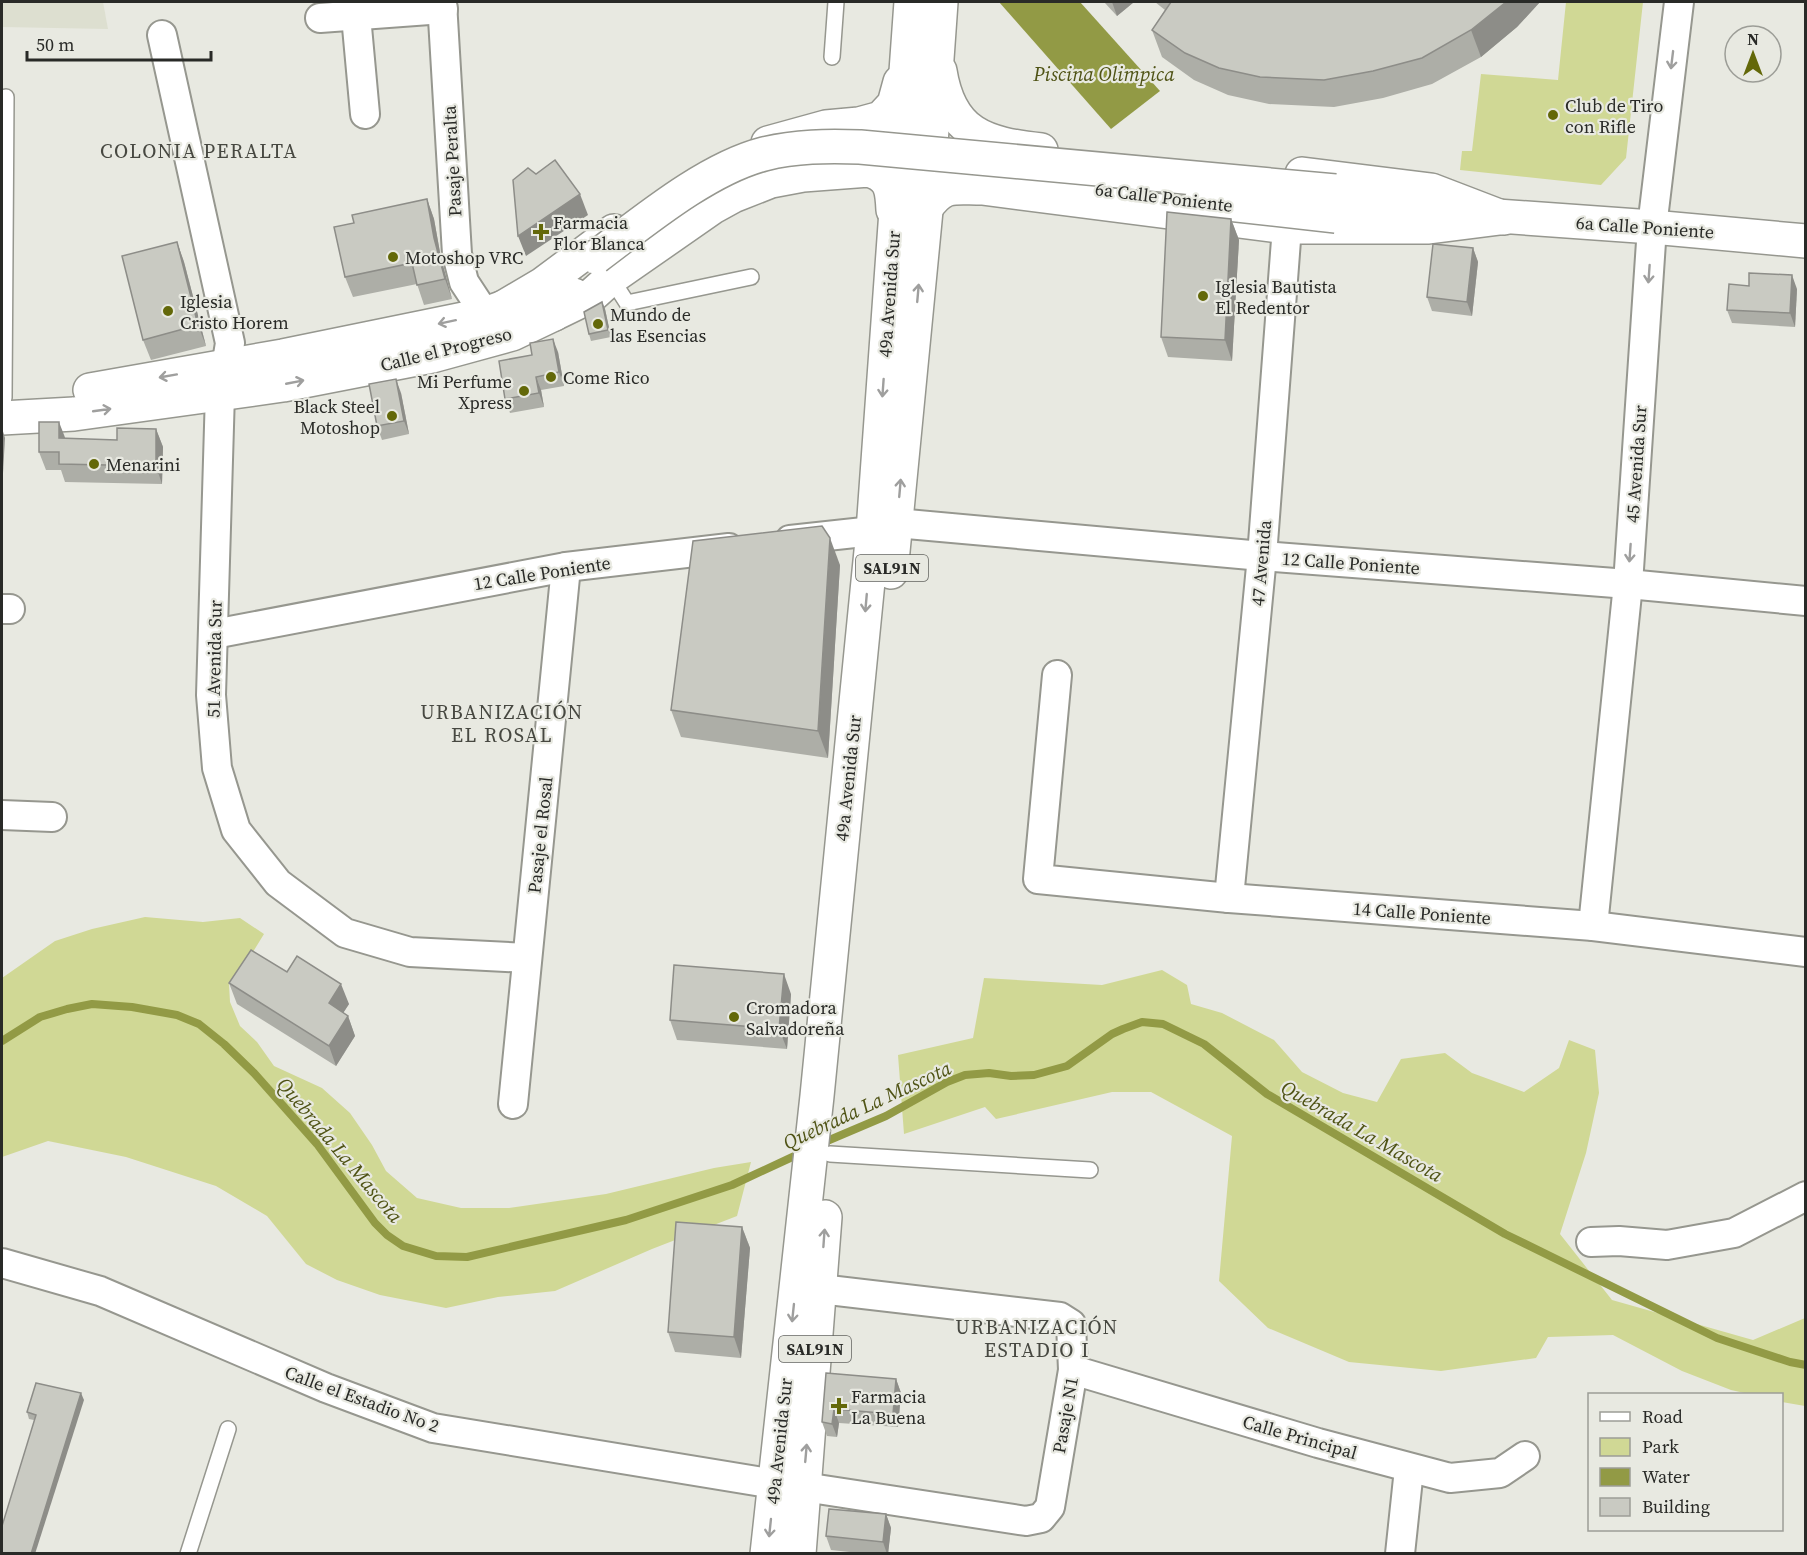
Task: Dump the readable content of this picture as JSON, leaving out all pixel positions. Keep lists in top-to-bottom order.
{
  "streets": {
    "main road": [
      "6a Calle Poniente",
      "49a Avenida Sur",
      "Calle el Progreso",
      "SAL91N"
    ],
    "street": [
      "Pasaje Peralta",
      "45 Avenida Sur",
      "47 Avenida",
      "12 Calle Poniente",
      "51 Avenida Sur",
      "Pasaje el Rosal",
      "14 Calle Poniente",
      "Calle el Estadio No 2",
      "Pasaje N1",
      "Calle Principal"
    ]
  },
  "crossings": [
    ["Pasaje Peralta", "Calle el Progreso"],
    ["6a Calle Poniente", "Calle el Progreso"],
    ["6a Calle Poniente", "45 Avenida Sur"],
    ["49a Avenida Sur", "12 Calle Poniente"],
    ["49a Avenida Sur", "Calle el Estadio No 2"],
    ["49a Avenida Sur", "Pasaje N1"],
    ["Calle el Progreso", "51 Avenida Sur"],
    ["45 Avenida Sur", "12 Calle Poniente"],
    ["45 Avenida Sur", "14 Calle Poniente"],
    ["47 Avenida", "12 Calle Poniente"],
    ["47 Avenida", "14 Calle Poniente"],
    ["12 Calle Poniente", "51 Avenida Sur"],
    ["12 Calle Poniente", "Pasaje el Rosal"],
    ["51 Avenida Sur", "Pasaje el Rosal"],
    ["Calle el Estadio No 2", "Pasaje N1"],
    ["Pasaje N1", "Calle Principal"]
  ],
  "one_way": ["45 Avenida Sur"],
  "districts": ["COLONIA PERALTA", "URBANIZACIÓN EL ROSAL", "URBANIZACIÓN ESTADIO I"],
  "water": ["Piscina Olimpica", "Quebrada La Mascota"],
  "places": {
    "other": [
      "Club de Tiro con Rifle",
      "Motoshop VRC",
      "Iglesia Bautista El Redentor",
      "Iglesia Cristo Horem",
      "Mundo de las Esencias",
      "Come Rico",
      "Mi Perfume Xpress",
      "Black Steel Motoshop",
      "Menarini",
      "Cromadora Salvadoreña"
    ],
    "health": ["Farmacia Flor Blanca", "Farmacia La Buena"]
  },
  "legend": [
    "Road",
    "Park",
    "Water",
    "Building"
  ],
  "scale_bar": "50 m",
  "north": "top"
}
